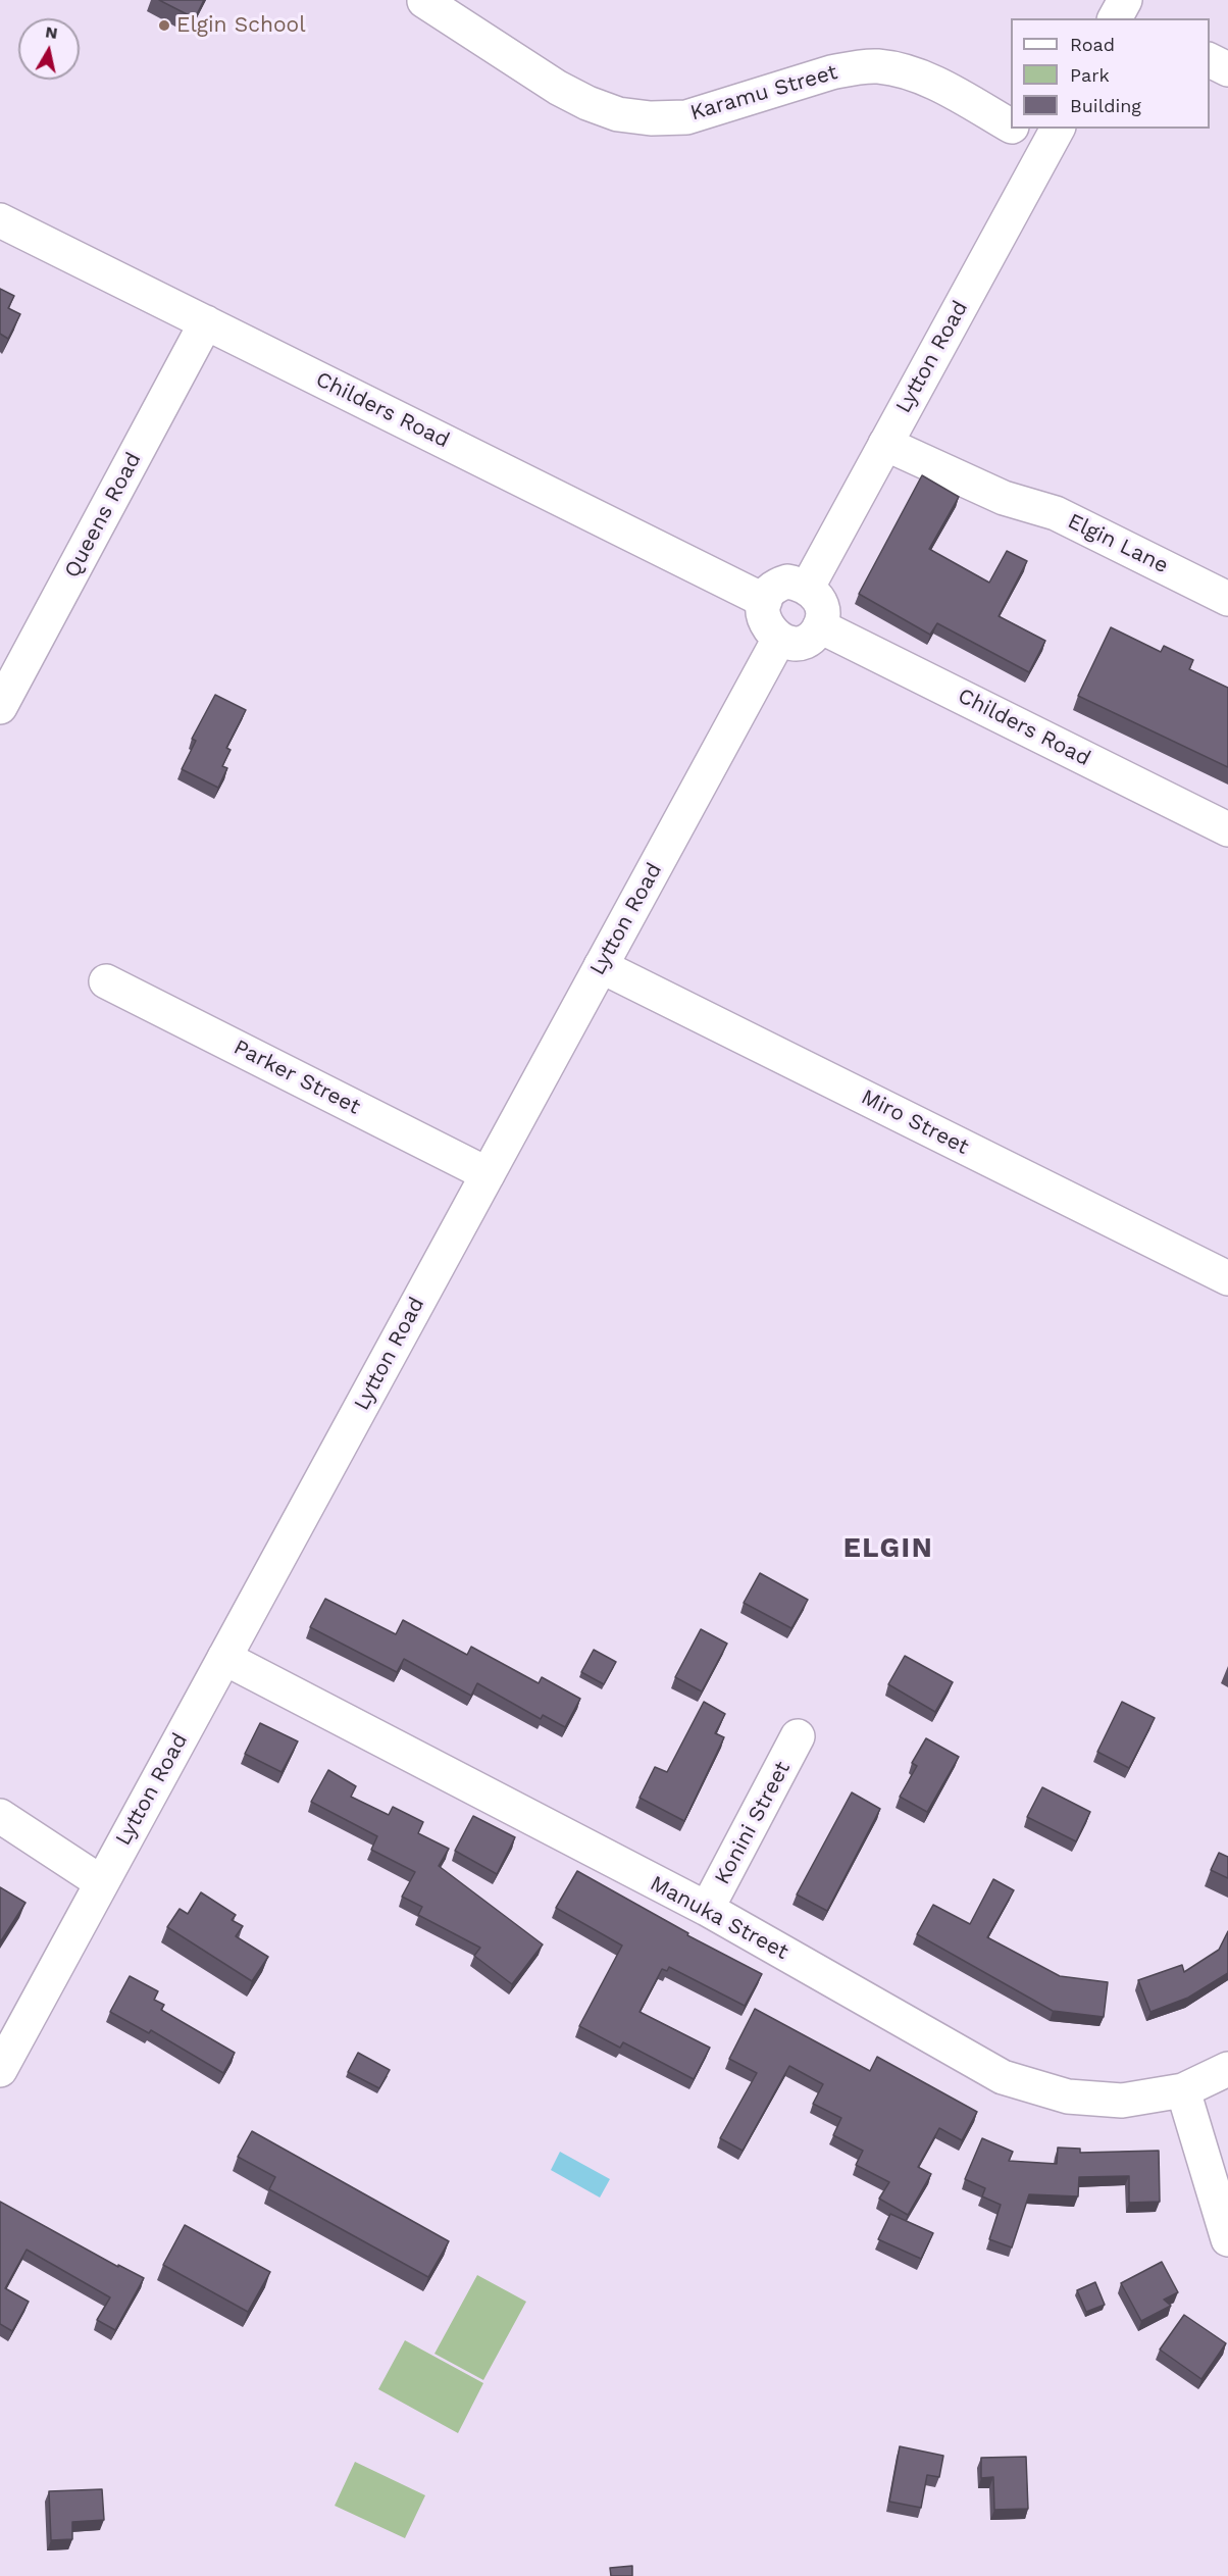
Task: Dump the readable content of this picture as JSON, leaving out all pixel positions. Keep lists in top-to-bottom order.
{
  "streets": {
    "street": [
      "Karamu Street",
      "Lytton Road",
      "Childers Road",
      "Queens Road",
      "Elgin Lane",
      "Parker Street",
      "Miro Street",
      "Konini Street",
      "Manuka Street"
    ]
  },
  "crossings": [
    ["Karamu Street", "Lytton Road"],
    ["Lytton Road", "Childers Road"],
    ["Lytton Road", "Elgin Lane"],
    ["Lytton Road", "Parker Street"],
    ["Lytton Road", "Miro Street"],
    ["Lytton Road", "Manuka Street"],
    ["Childers Road", "Queens Road"],
    ["Konini Street", "Manuka Street"]
  ],
  "districts": ["ELGIN"],
  "places": ["Elgin School"],
  "legend": ["Road", "Park", "Building"],
  "north": "top"
}
